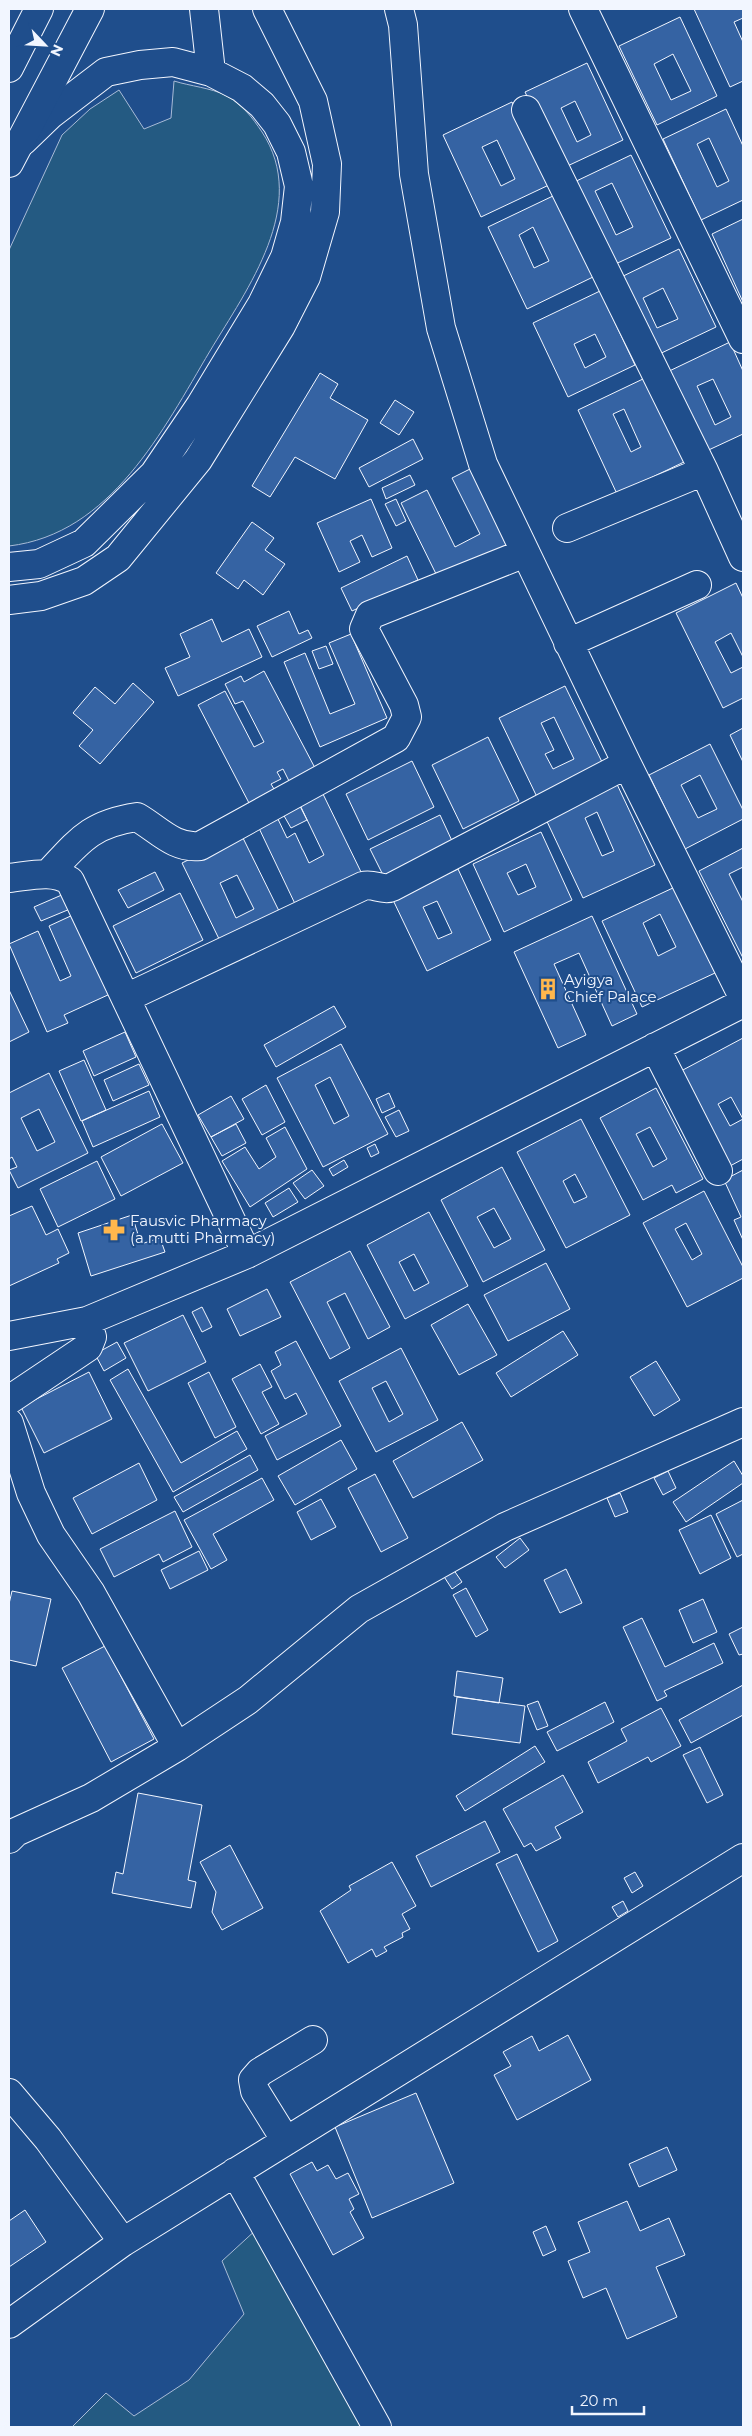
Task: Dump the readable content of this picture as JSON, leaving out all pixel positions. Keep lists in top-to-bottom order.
{
  "places": {
    "building": ["Ayigya Chief Palace"],
    "pharmacy": ["Fausvic Pharmacy (a mutti Pharmacy)"]
  },
  "scale_bar": "20 m",
  "north": "bottom right"
}
